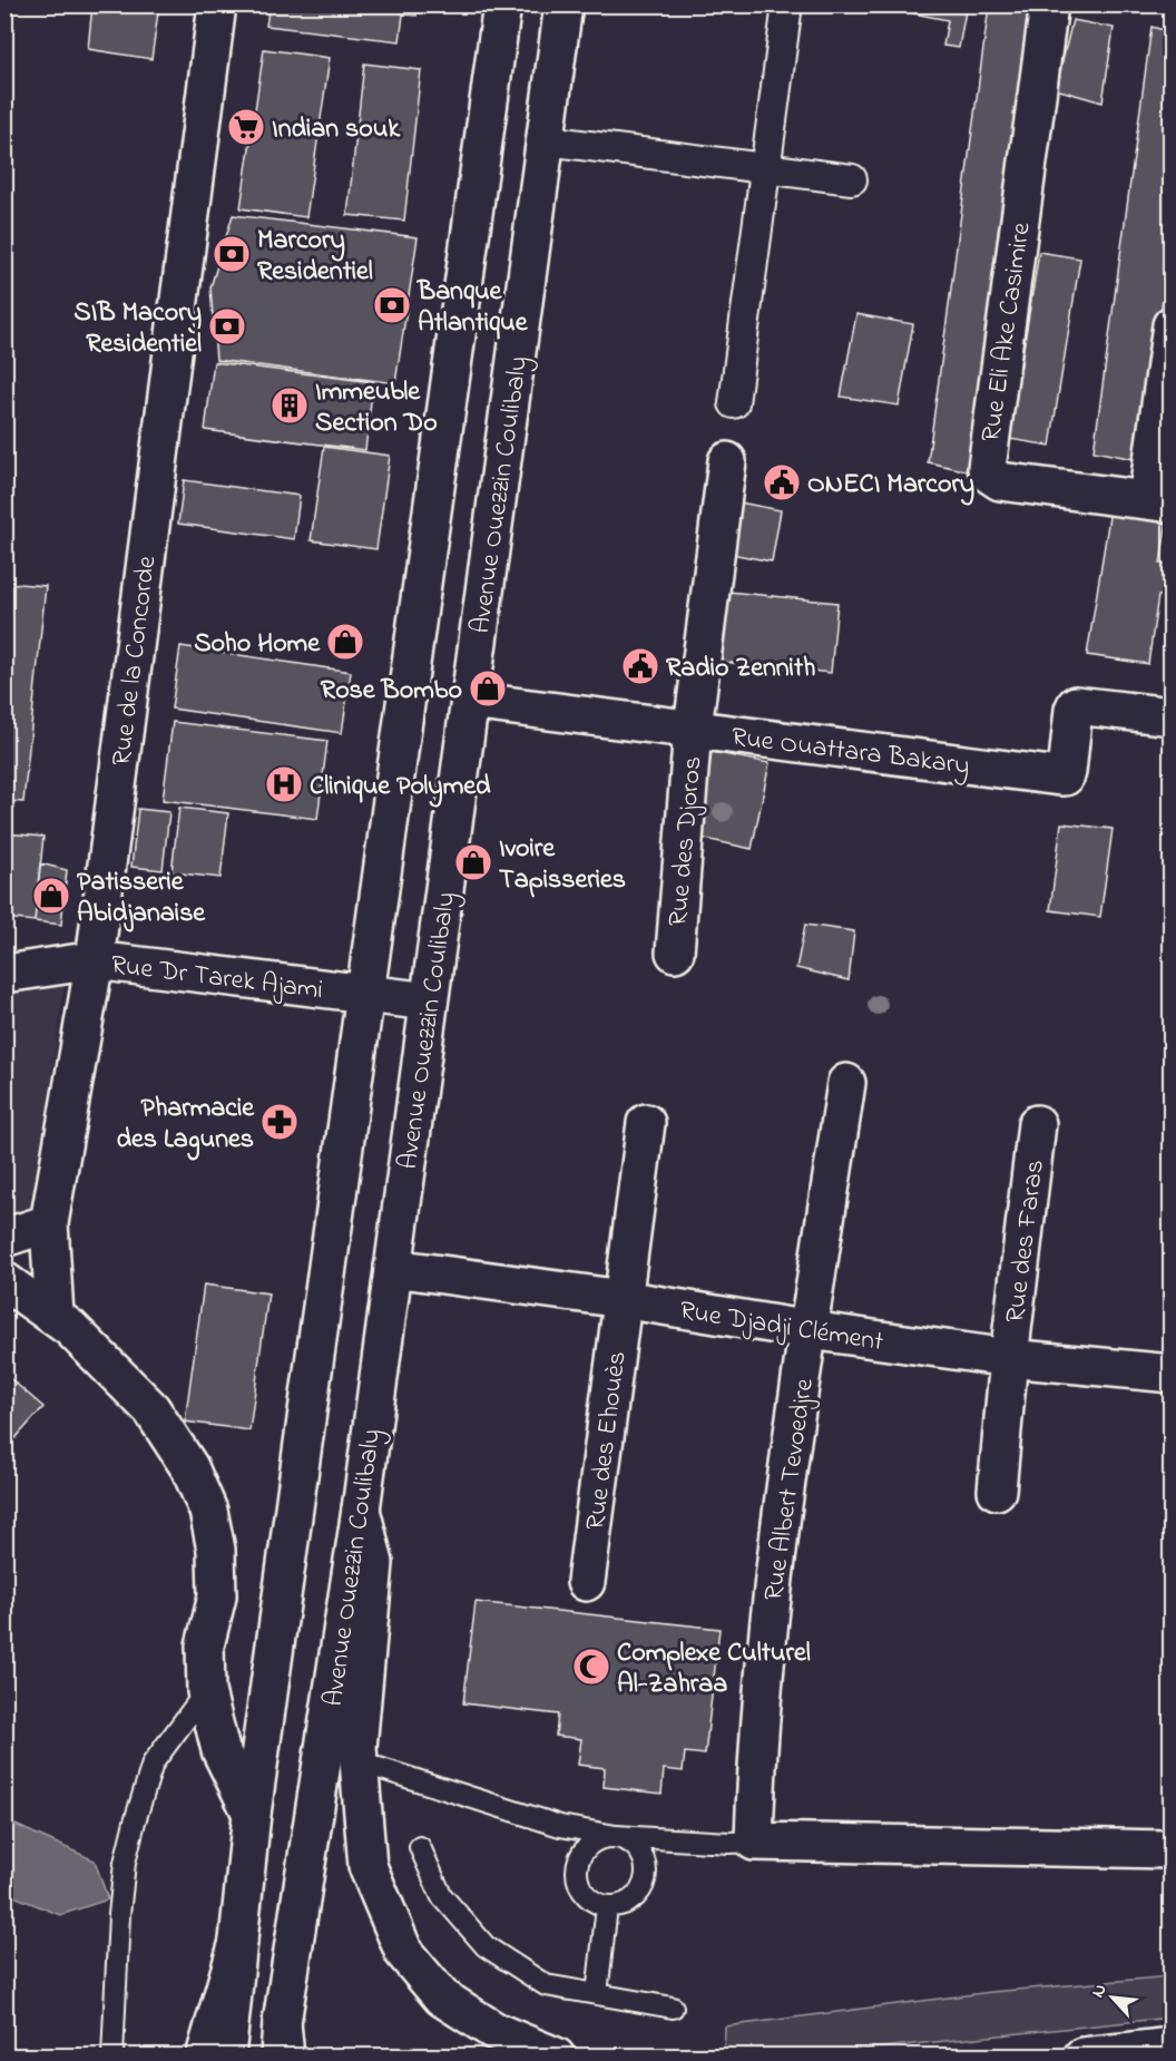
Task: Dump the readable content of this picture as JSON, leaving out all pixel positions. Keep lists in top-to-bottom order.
{
  "streets": {
    "main road": [
      "Rue Eli Ake Casimire",
      "Avenue Ouezzin Coulibaly",
      "Rue de la Concorde",
      "Rue Ouattara Bakary",
      "Rue des Djoros",
      "Rue Dr Tarek Ajami",
      "Rue des Faras",
      "Rue Djadji Clément",
      "Rue des Ehouès",
      "Rue Albert Tevoedjre"
    ]
  },
  "crossings": [
    ["Avenue Ouezzin Coulibaly", "Rue Ouattara Bakary"],
    ["Avenue Ouezzin Coulibaly", "Rue Dr Tarek Ajami"],
    ["Avenue Ouezzin Coulibaly", "Rue Djadji Clément"],
    ["Rue de la Concorde", "Rue Dr Tarek Ajami"],
    ["Rue Ouattara Bakary", "Rue des Djoros"],
    ["Rue des Faras", "Rue Djadji Clément"],
    ["Rue Djadji Clément", "Rue des Ehouès"],
    ["Rue Djadji Clément", "Rue Albert Tevoedjre"]
  ],
  "places": {
    "supermarket": ["Indian souk"],
    "bank": ["Marcory Residentiel", "Banque Atlantique", "SIB Macory Residentiel"],
    "building": ["Immeuble Section Do"],
    "public building": ["ONECI Marcory", "Radio Zennith"],
    "shop": [
      "Soho Home",
      "Rose Bombo",
      "Ivoire Tapisseries",
      "Patisserie Abidjanaise"
    ],
    "hospital": ["Clinique Polymed"],
    "pharmacy": ["Pharmacie des Lagunes"],
    "mosque": ["Complexe Culturel Al-Zahraa"]
  },
  "north": "top left"
}
